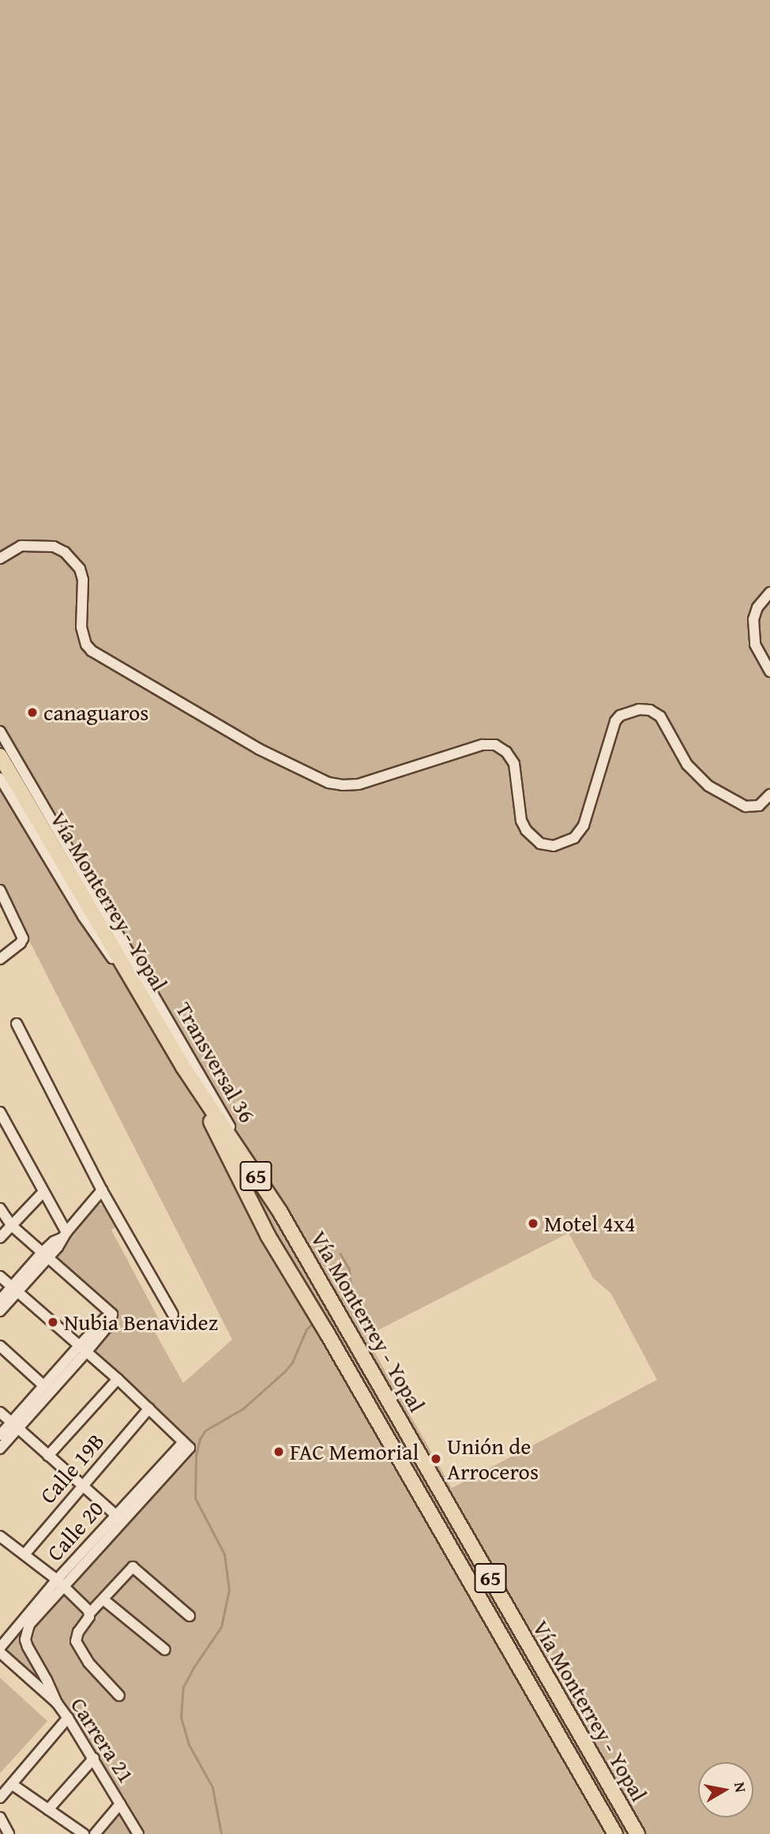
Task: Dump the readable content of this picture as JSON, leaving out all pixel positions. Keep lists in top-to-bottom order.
{
  "streets": {
    "highway": ["Vía Monterrey - Yopal", "65"],
    "street": [
      "Transversal 36",
      "Calle 19B",
      "Calle 20",
      "Carrera 21"
    ]
  },
  "crossings": [
    ["Vía Monterrey - Yopal", "Transversal 36"],
    ["Calle 19B", "Calle 20"]
  ],
  "places": [
    "canaguaros",
    "Motel 4x4",
    "Nubia Benavidez",
    "FAC Memorial",
    "Unión de Arroceros"
  ],
  "north": "right"
}
